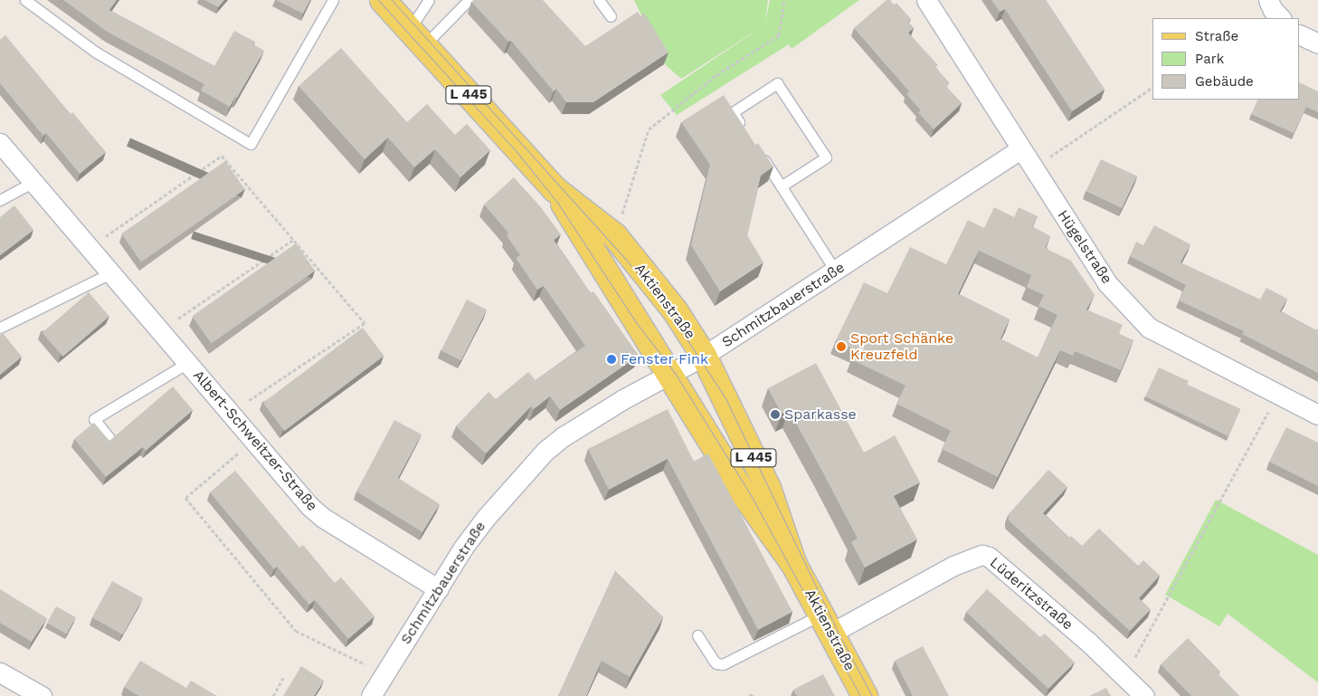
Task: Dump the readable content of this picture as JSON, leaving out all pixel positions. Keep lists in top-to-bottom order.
{
  "streets": {
    "main road": ["L 445", "Aktienstraße"],
    "street": [
      "Hügelstraße",
      "Schmitzbauerstraße",
      "Albert-Schweitzer-Straße",
      "Lüderitzstraße"
    ]
  },
  "crossings": [
    ["Hügelstraße", "Schmitzbauerstraße"],
    ["Aktienstraße", "Schmitzbauerstraße"],
    ["Aktienstraße", "Lüderitzstraße"],
    ["Schmitzbauerstraße", "Albert-Schweitzer-Straße"]
  ],
  "places": ["Sport Schänke Kreuzfeld", "Fenster Fink", "Sparkasse"],
  "legend": ["Straße", "Park", "Gebäude"]
}
